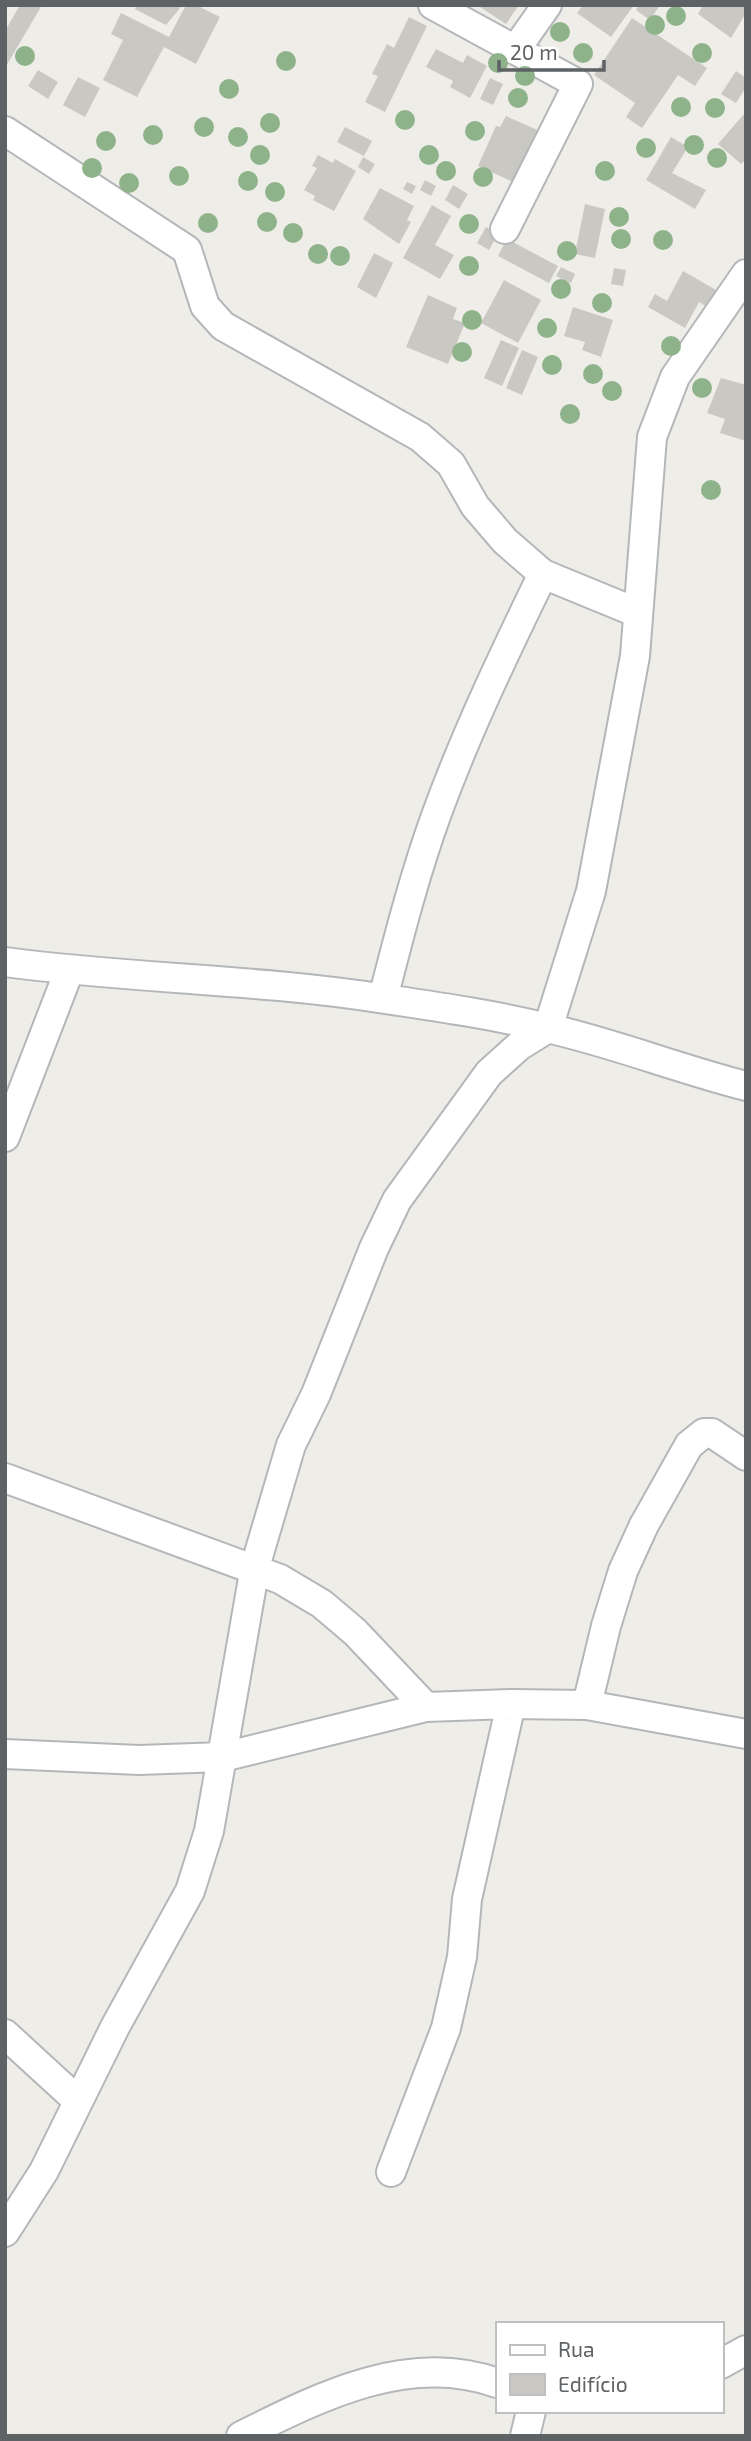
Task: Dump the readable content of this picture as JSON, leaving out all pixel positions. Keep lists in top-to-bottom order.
{
  "legend": ["Rua", "Edifício"],
  "scale_bar": "20 m"
}
